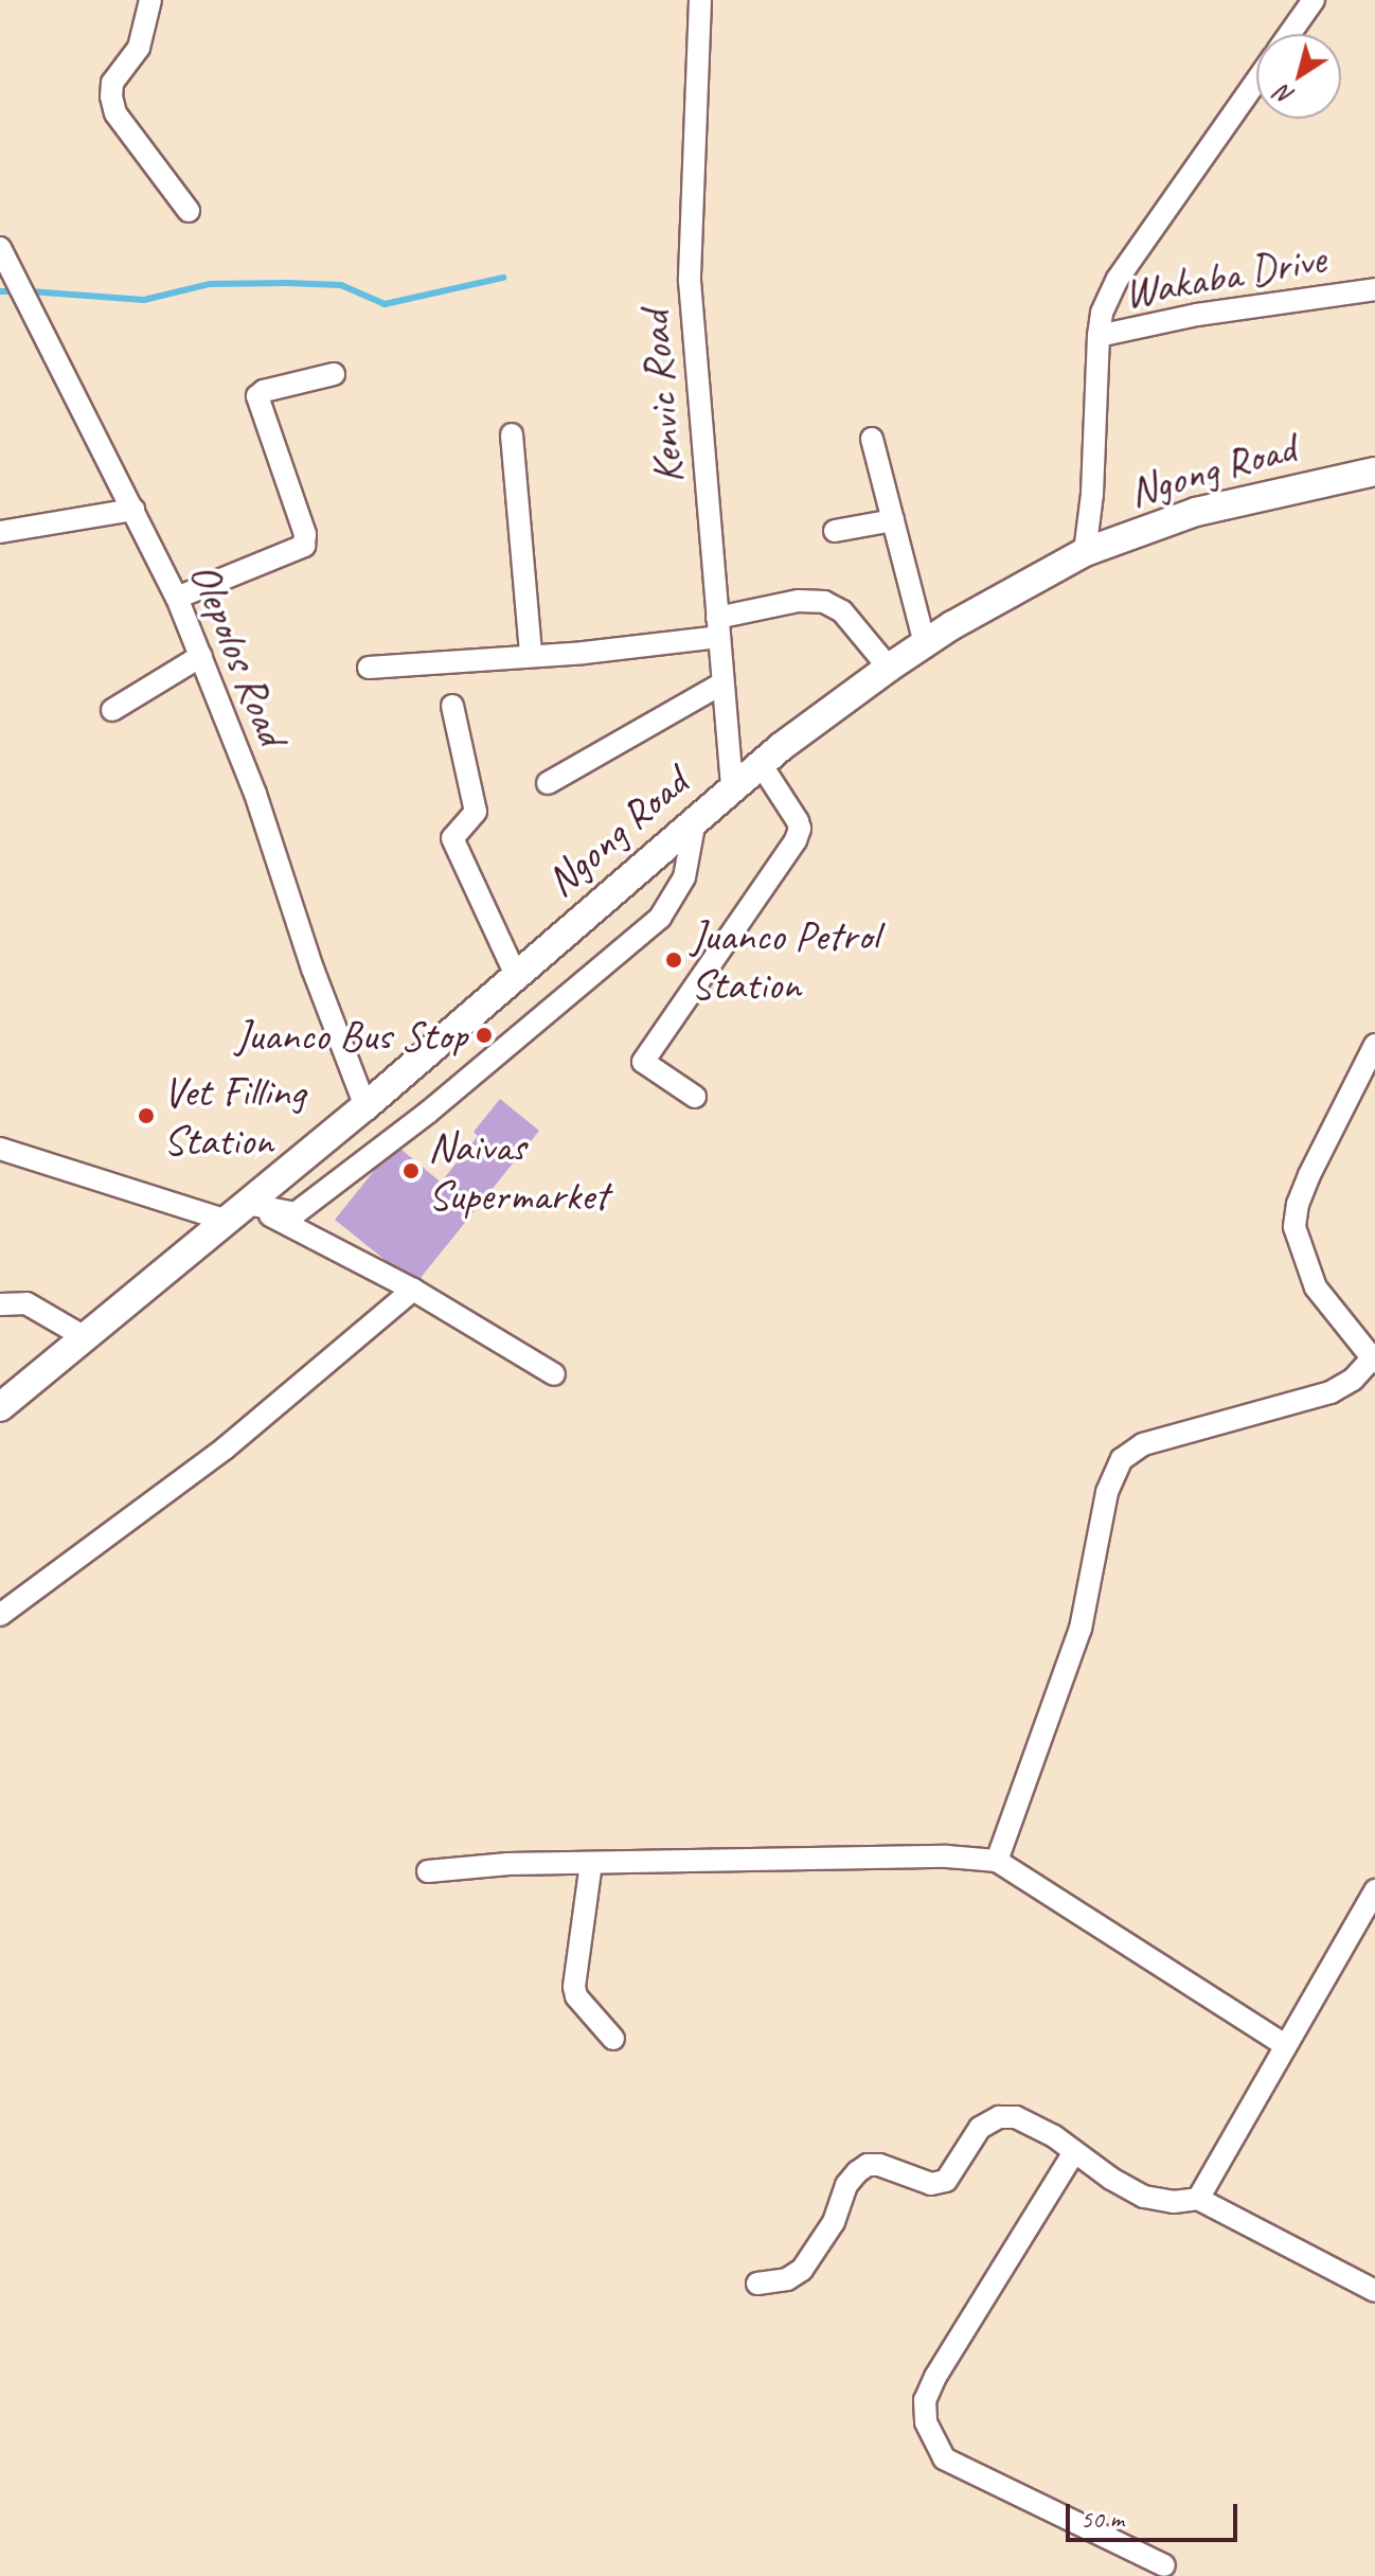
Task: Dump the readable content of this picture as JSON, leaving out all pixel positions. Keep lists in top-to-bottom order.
{
  "streets": {
    "main road": ["Ngong Road"],
    "street": ["Wakaba Drive", "Kenvic Road", "Olepolos Road"]
  },
  "crossings": [
    ["Wakaba Drive", "Ngong Road"],
    ["Kenvic Road", "Ngong Road"],
    ["Ngong Road", "Olepolos Road"]
  ],
  "places": [
    "Juanco Petrol Station",
    "Juanco Bus Stop",
    "Vet Filling Station",
    "Naivas Supermarket"
  ],
  "scale_bar": "50 m",
  "north": "bottom left"
}
